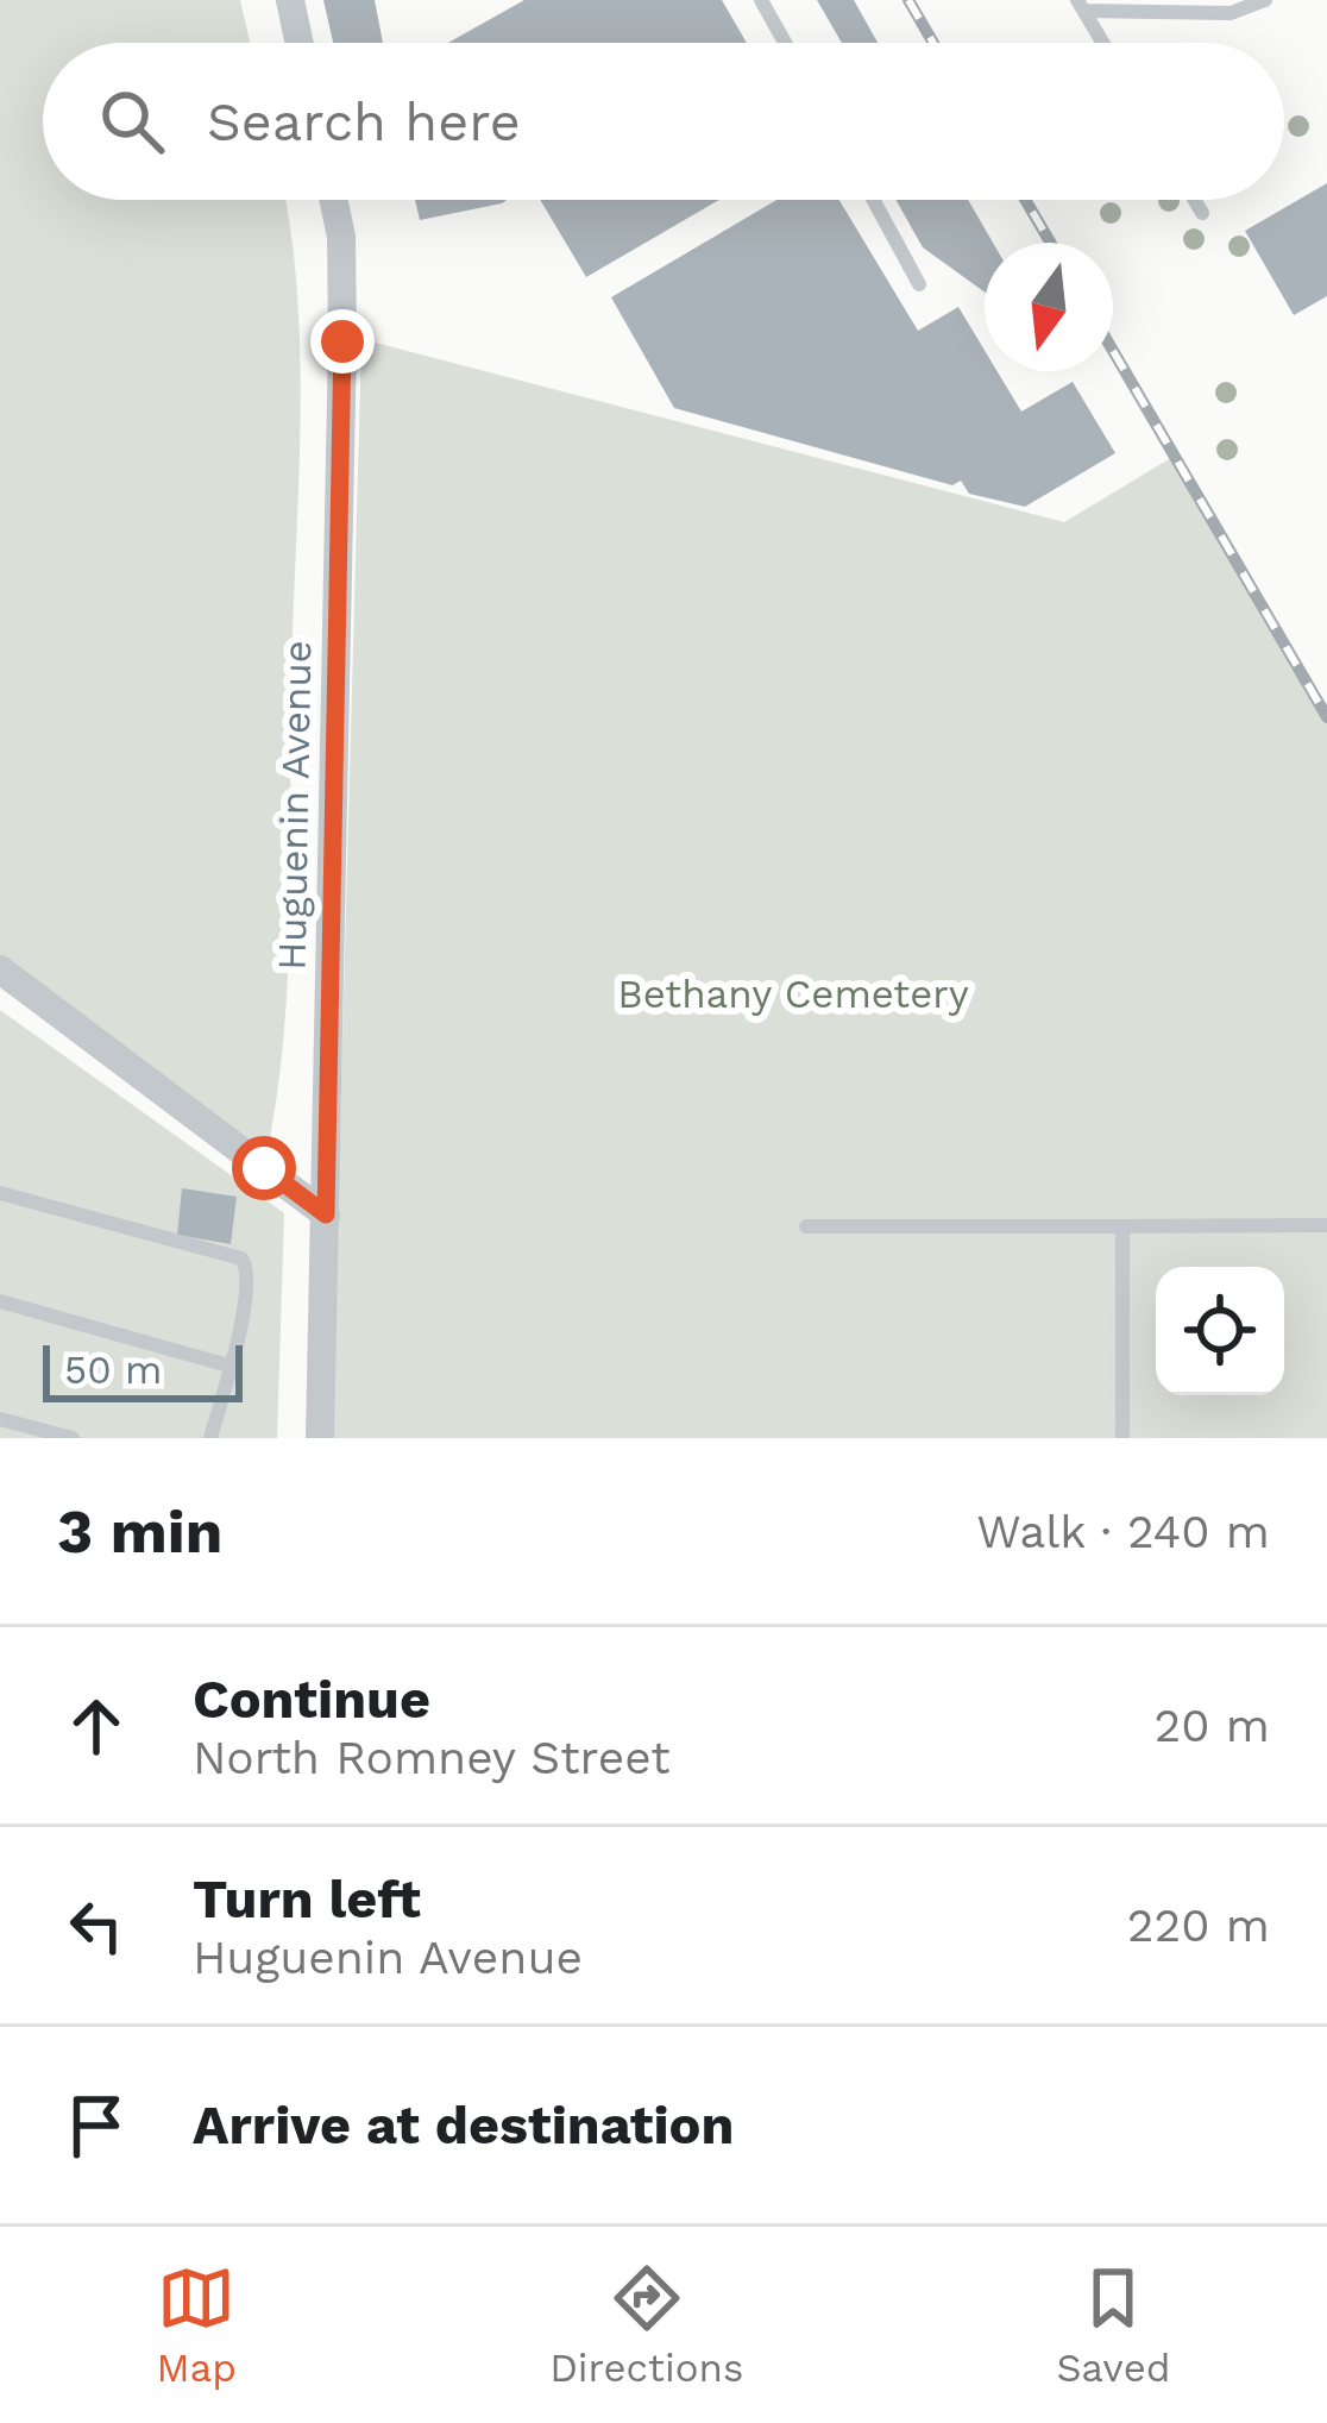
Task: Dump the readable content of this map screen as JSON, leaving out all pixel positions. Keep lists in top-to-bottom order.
{
  "streets": {
    "street": ["Huguenin Avenue"]
  },
  "parks": ["Bethany Cemetery"],
  "scale_bar": "50 m",
  "north": "bottom",
  "page": {
    "search": "Search here",
    "scale": "50 m",
    "heading": ["3 min", "Walk · 240 m"],
    "list": [
      ["Continue", "North Romney Street", "20 m"],
      ["Turn left", "Huguenin Avenue", "220 m"],
      "Arrive at destination"
    ],
    "nav": ["Map", "Directions", "Saved"]
  }
}
